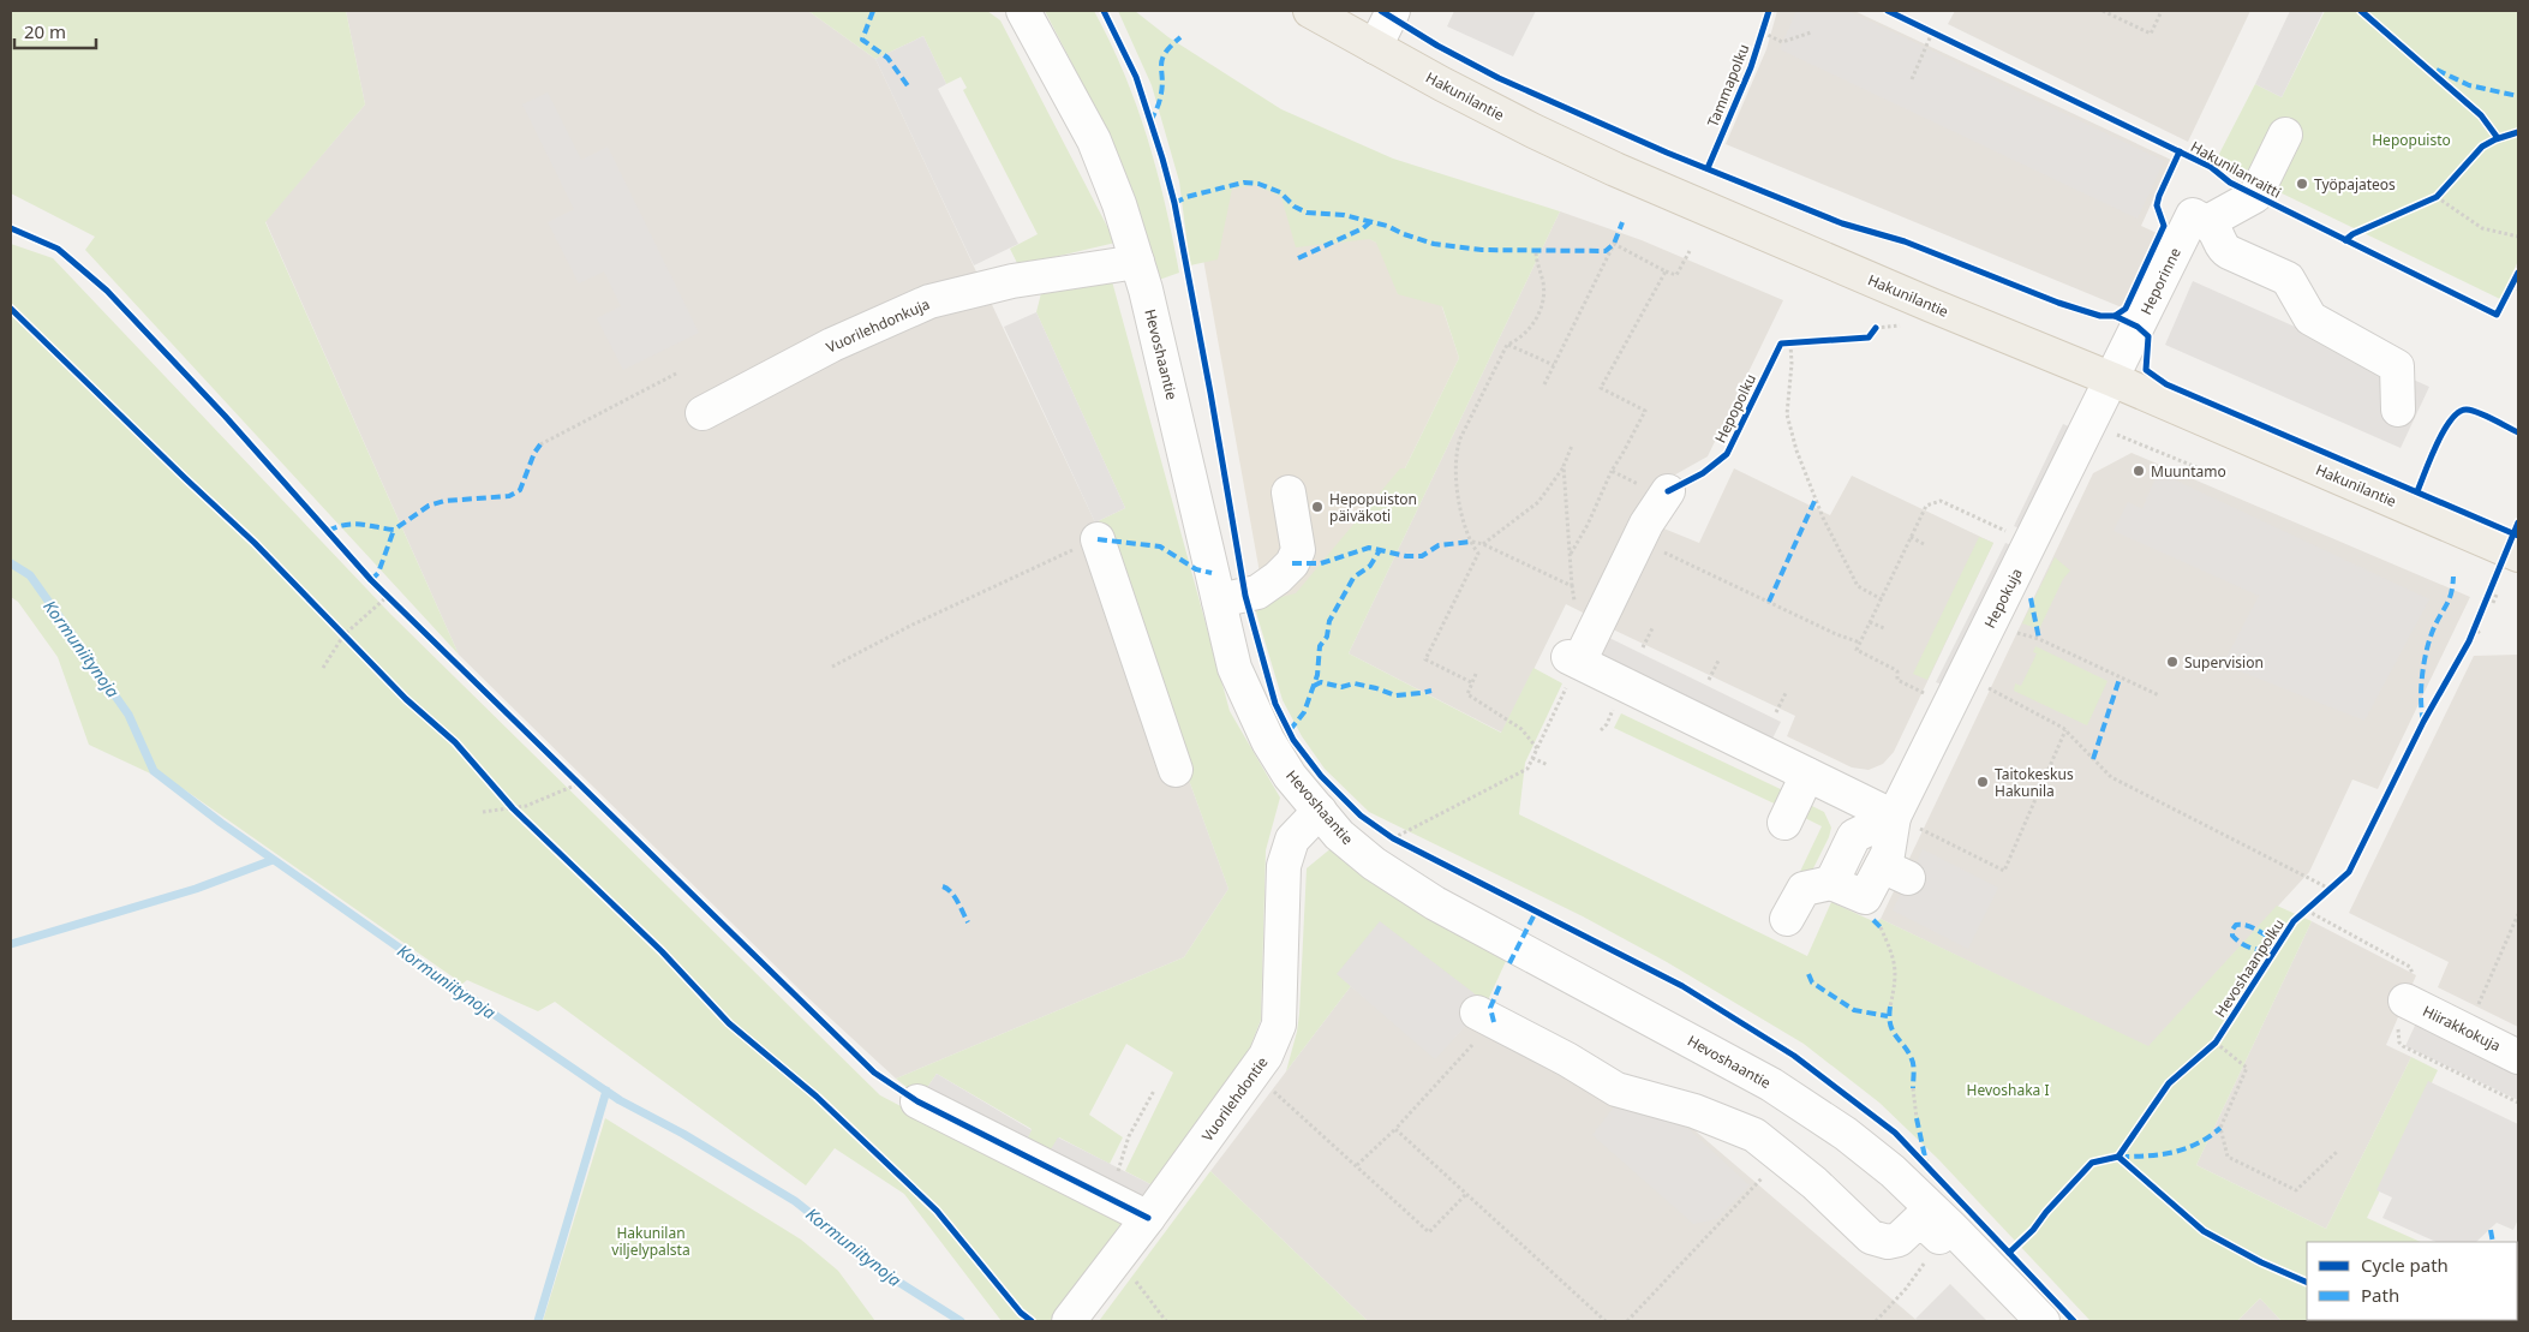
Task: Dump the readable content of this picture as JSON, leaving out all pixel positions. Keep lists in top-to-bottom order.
{
  "streets": {
    "main road": ["Hakunilantie"],
    "street": [
      "Heporinne",
      "Vuorilehdonkuja",
      "Hevoshaantie",
      "Hepokuja",
      "Hiirakkokuja",
      "Vuorilehdontie"
    ],
    "cycle path": [
      "Tammapolku",
      "Hakunilanraitti",
      "Hepopolku",
      "Hevoshaanpolku"
    ]
  },
  "crossings": [
    ["Hakunilantie", "Heporinne"],
    ["Hakunilantie", "Hepokuja"],
    ["Heporinne", "Hepokuja"],
    ["Vuorilehdonkuja", "Hevoshaantie"],
    ["Hevoshaantie", "Vuorilehdontie"]
  ],
  "water": ["Kormuniitynoja"],
  "parks": ["Hepopuisto", "Hevoshaka I", "Hakunilan viljelypalsta"],
  "places": [
    "Työpajateos",
    "Muuntamo",
    "Hepopuiston päiväkoti",
    "Supervision",
    "Taitokeskus Hakunila"
  ],
  "legend": ["Cycle path", "Path"],
  "scale_bar": "20 m"
}
